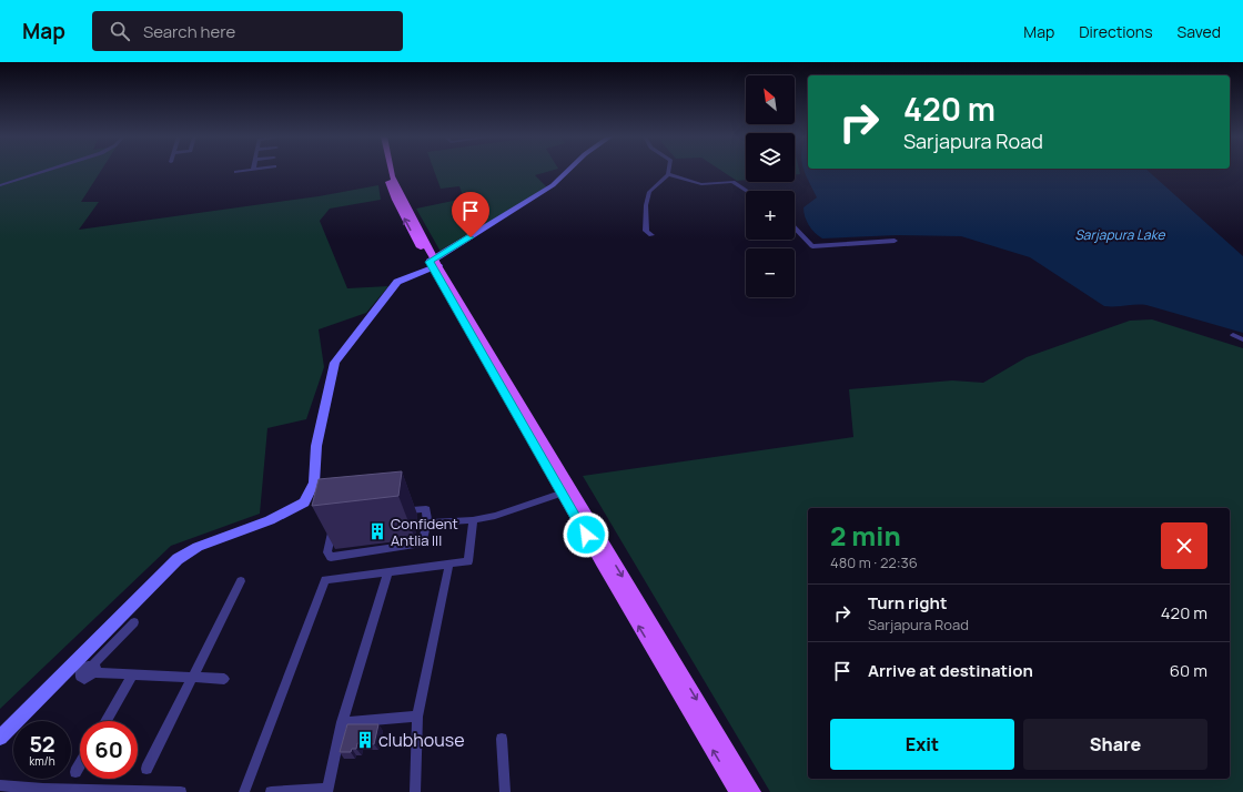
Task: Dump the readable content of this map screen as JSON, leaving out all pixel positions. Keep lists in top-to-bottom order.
{
  "water": ["Sarjapura Lake"],
  "places": {
    "building": ["Confident Antlia III", "clubhouse"]
  },
  "north": "top left",
  "page": {
    "header": "Map",
    "search": "Search here",
    "nav": ["Map", "Directions", "Saved"],
    "map_buttons": ["+", "−"],
    "turn": ["420 m", "Sarjapura Road"],
    "heading": ["2 min", "480 m · 22:36"],
    "list": [
      {
        "name": "Turn right",
        "note": "Sarjapura Road",
        "value": "420 m"
      },
      {
        "name": "Arrive at destination",
        "value": "60 m"
      }
    ],
    "buttons": ["Exit", "Share"],
    "speed": "52 km/h",
    "limit": "60"
  }
}
